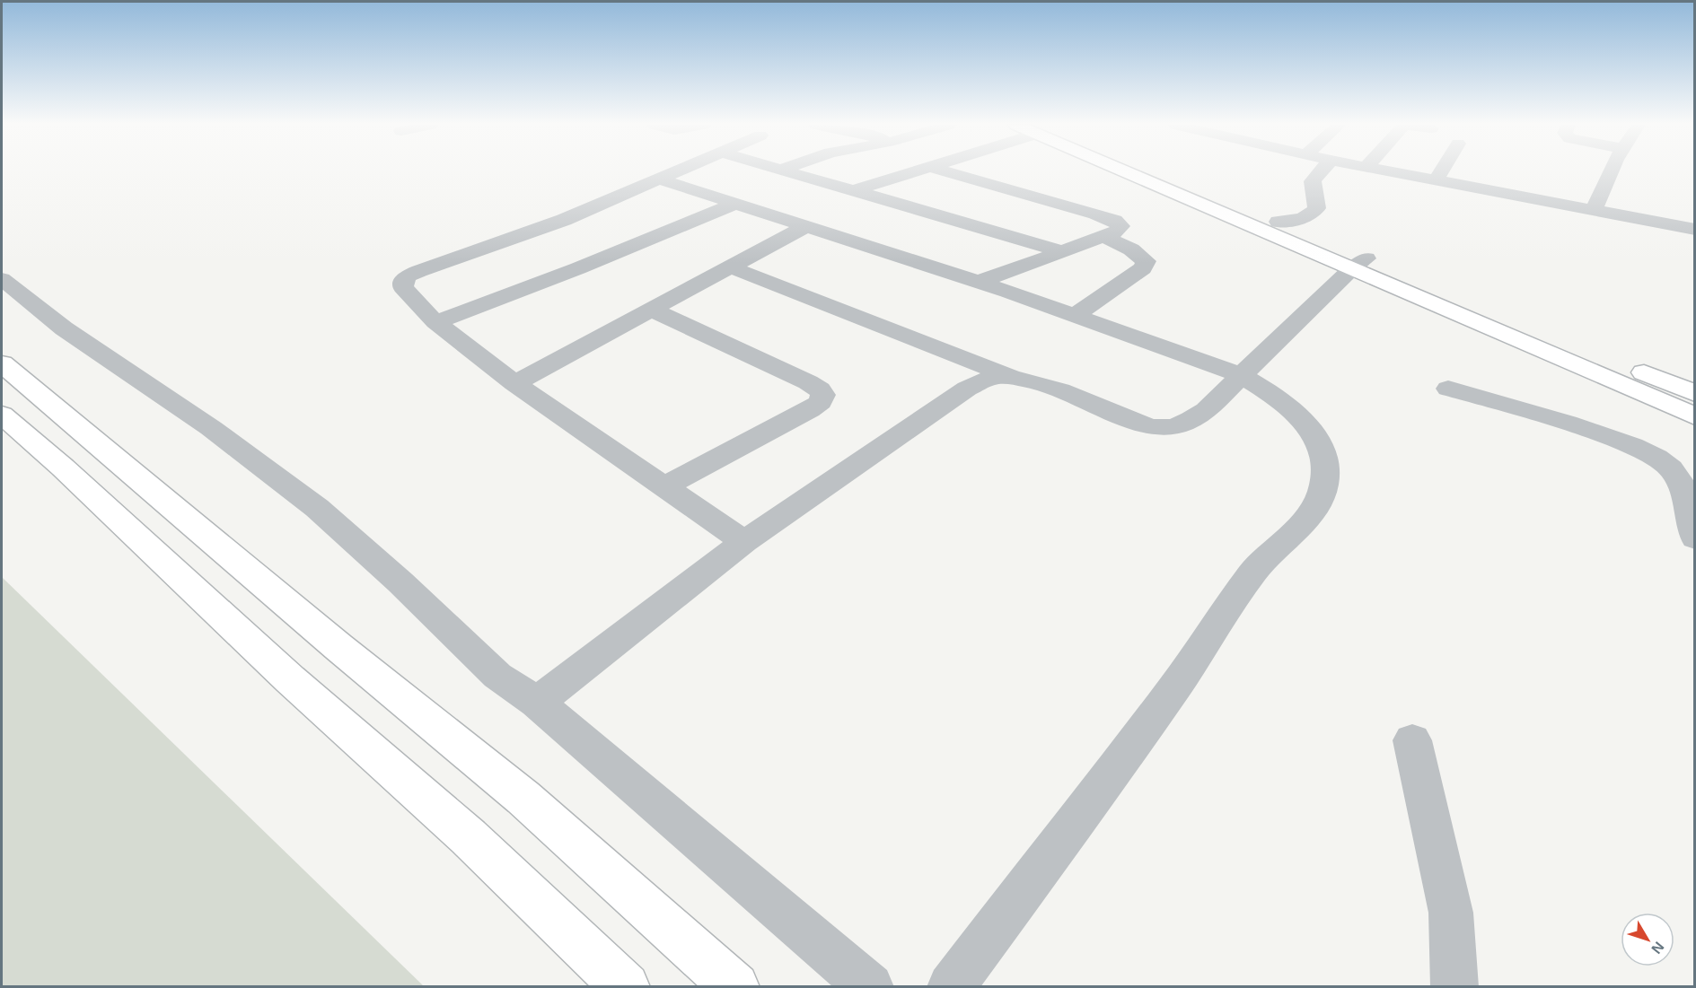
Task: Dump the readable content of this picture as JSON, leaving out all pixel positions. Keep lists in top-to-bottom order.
{
  "north": "bottom right"
}
